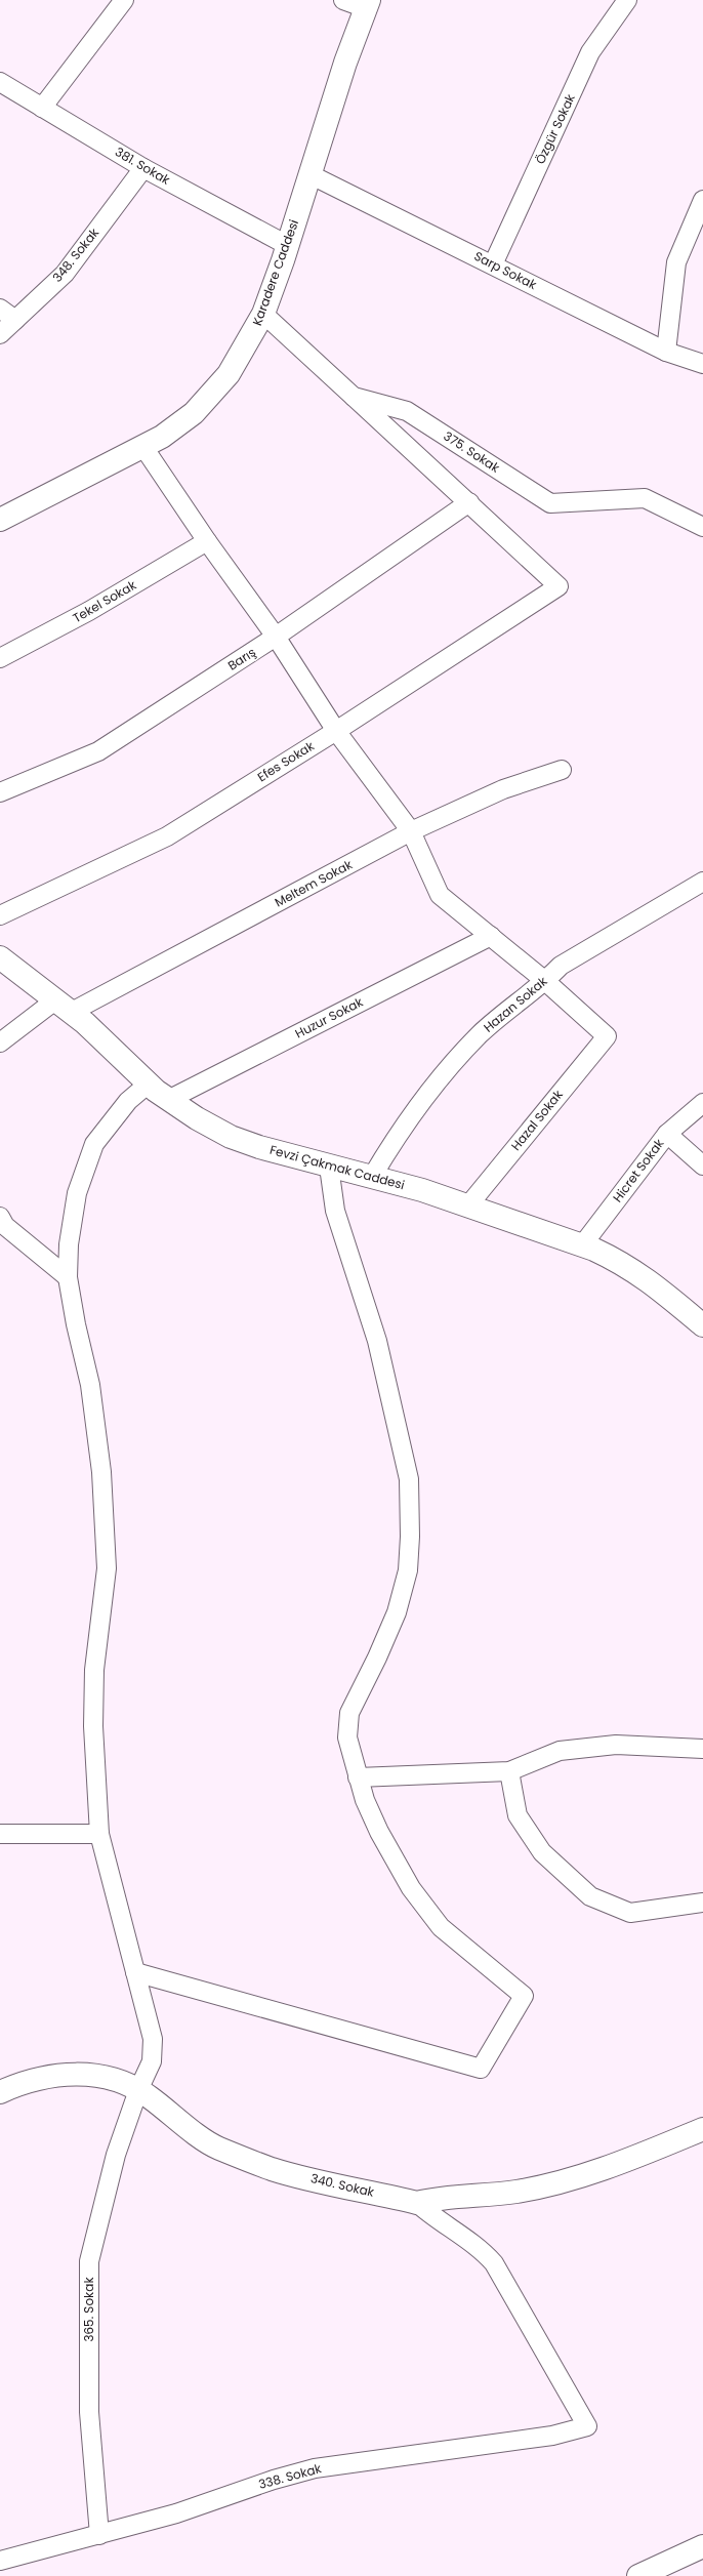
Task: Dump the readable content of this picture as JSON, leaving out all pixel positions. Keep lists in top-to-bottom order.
{
  "streets": {
    "street": [
      "Özgür Sokak",
      "381. Sokak",
      "348. Sokak",
      "Sarp Sokak",
      "Karadere Caddesi",
      "375. Sokak",
      "Tekel Sokak",
      "Barış",
      "Efes Sokak",
      "Meltem Sokak",
      "Hazan Sokak",
      "Huzur Sokak",
      "Hazal Sokak",
      "Fevzi Çakmak Caddesi",
      "Hicret Sokak",
      "340. Sokak",
      "365. Sokak",
      "338. Sokak"
    ]
  },
  "crossings": [
    ["Özgür Sokak", "Sarp Sokak"],
    ["381. Sokak", "348. Sokak"],
    ["381. Sokak", "Karadere Caddesi"],
    ["Sarp Sokak", "Karadere Caddesi"],
    ["Karadere Caddesi", "375. Sokak"],
    ["Barış", "Efes Sokak"],
    ["Meltem Sokak", "Fevzi Çakmak Caddesi"],
    ["Hazan Sokak", "Hazal Sokak"],
    ["Hazan Sokak", "Fevzi Çakmak Caddesi"],
    ["Huzur Sokak", "Fevzi Çakmak Caddesi"],
    ["Hazal Sokak", "Fevzi Çakmak Caddesi"],
    ["Fevzi Çakmak Caddesi", "Hicret Sokak"],
    ["Fevzi Çakmak Caddesi", "365. Sokak"],
    ["340. Sokak", "365. Sokak"],
    ["340. Sokak", "338. Sokak"],
    ["365. Sokak", "338. Sokak"]
  ]
}
